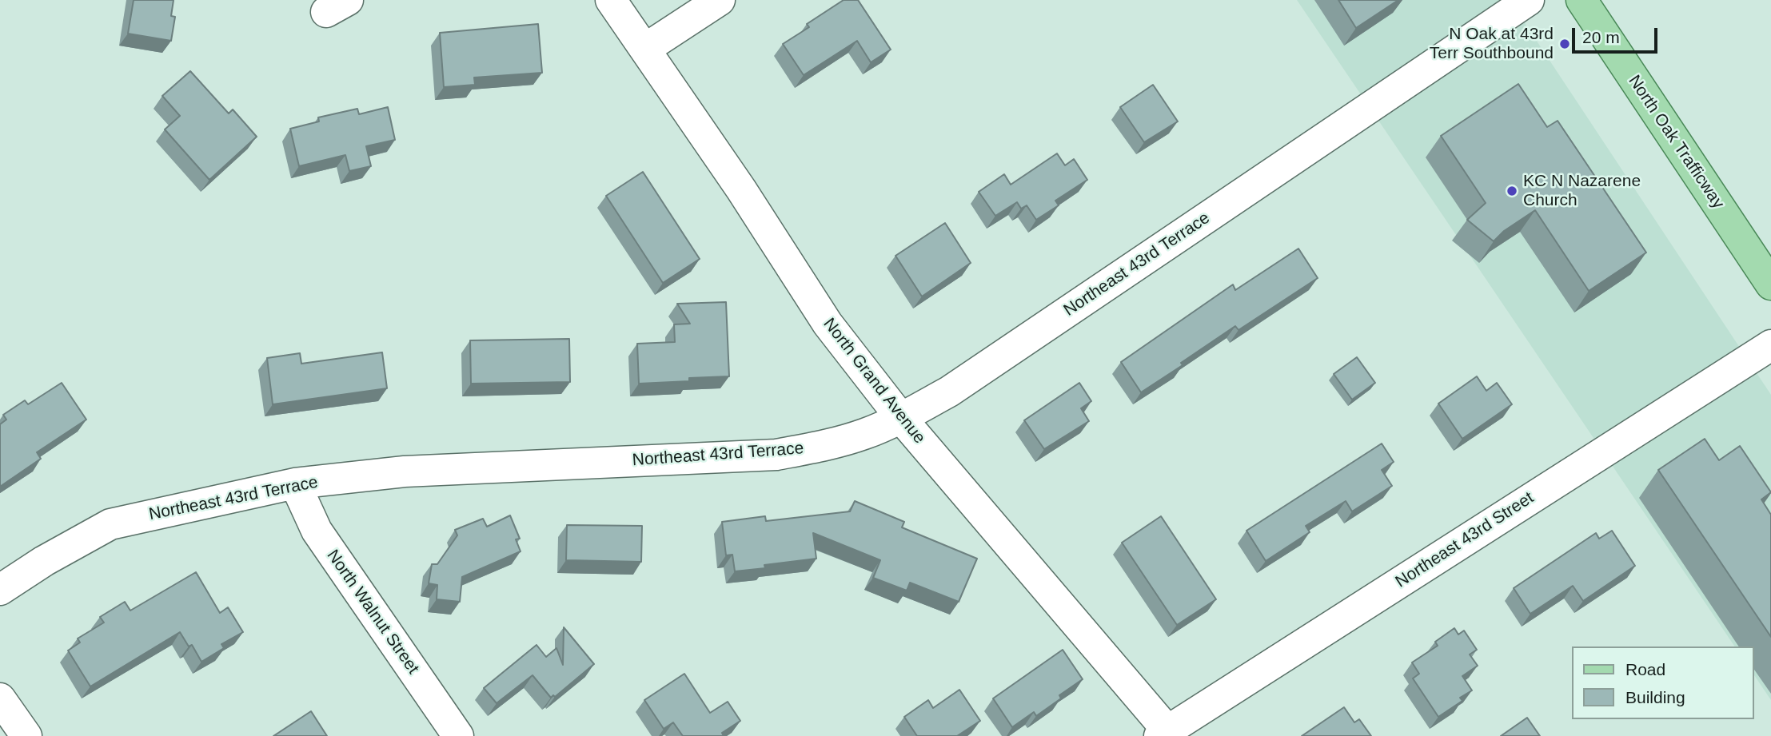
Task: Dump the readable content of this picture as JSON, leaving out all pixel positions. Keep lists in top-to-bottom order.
{
  "streets": {
    "main road": ["North Oak Trafficway"],
    "street": [
      "Northeast 43rd Terrace",
      "North Grand Avenue",
      "Northeast 43rd Street",
      "North Walnut Street"
    ]
  },
  "crossings": [
    ["Northeast 43rd Terrace", "North Grand Avenue"],
    ["Northeast 43rd Terrace", "North Walnut Street"],
    ["North Grand Avenue", "Northeast 43rd Street"]
  ],
  "places": ["N Oak at 43rd Terr Southbound", "KC N Nazarene Church"],
  "legend": ["Road", "Building"],
  "scale_bar": "20 m"
}
